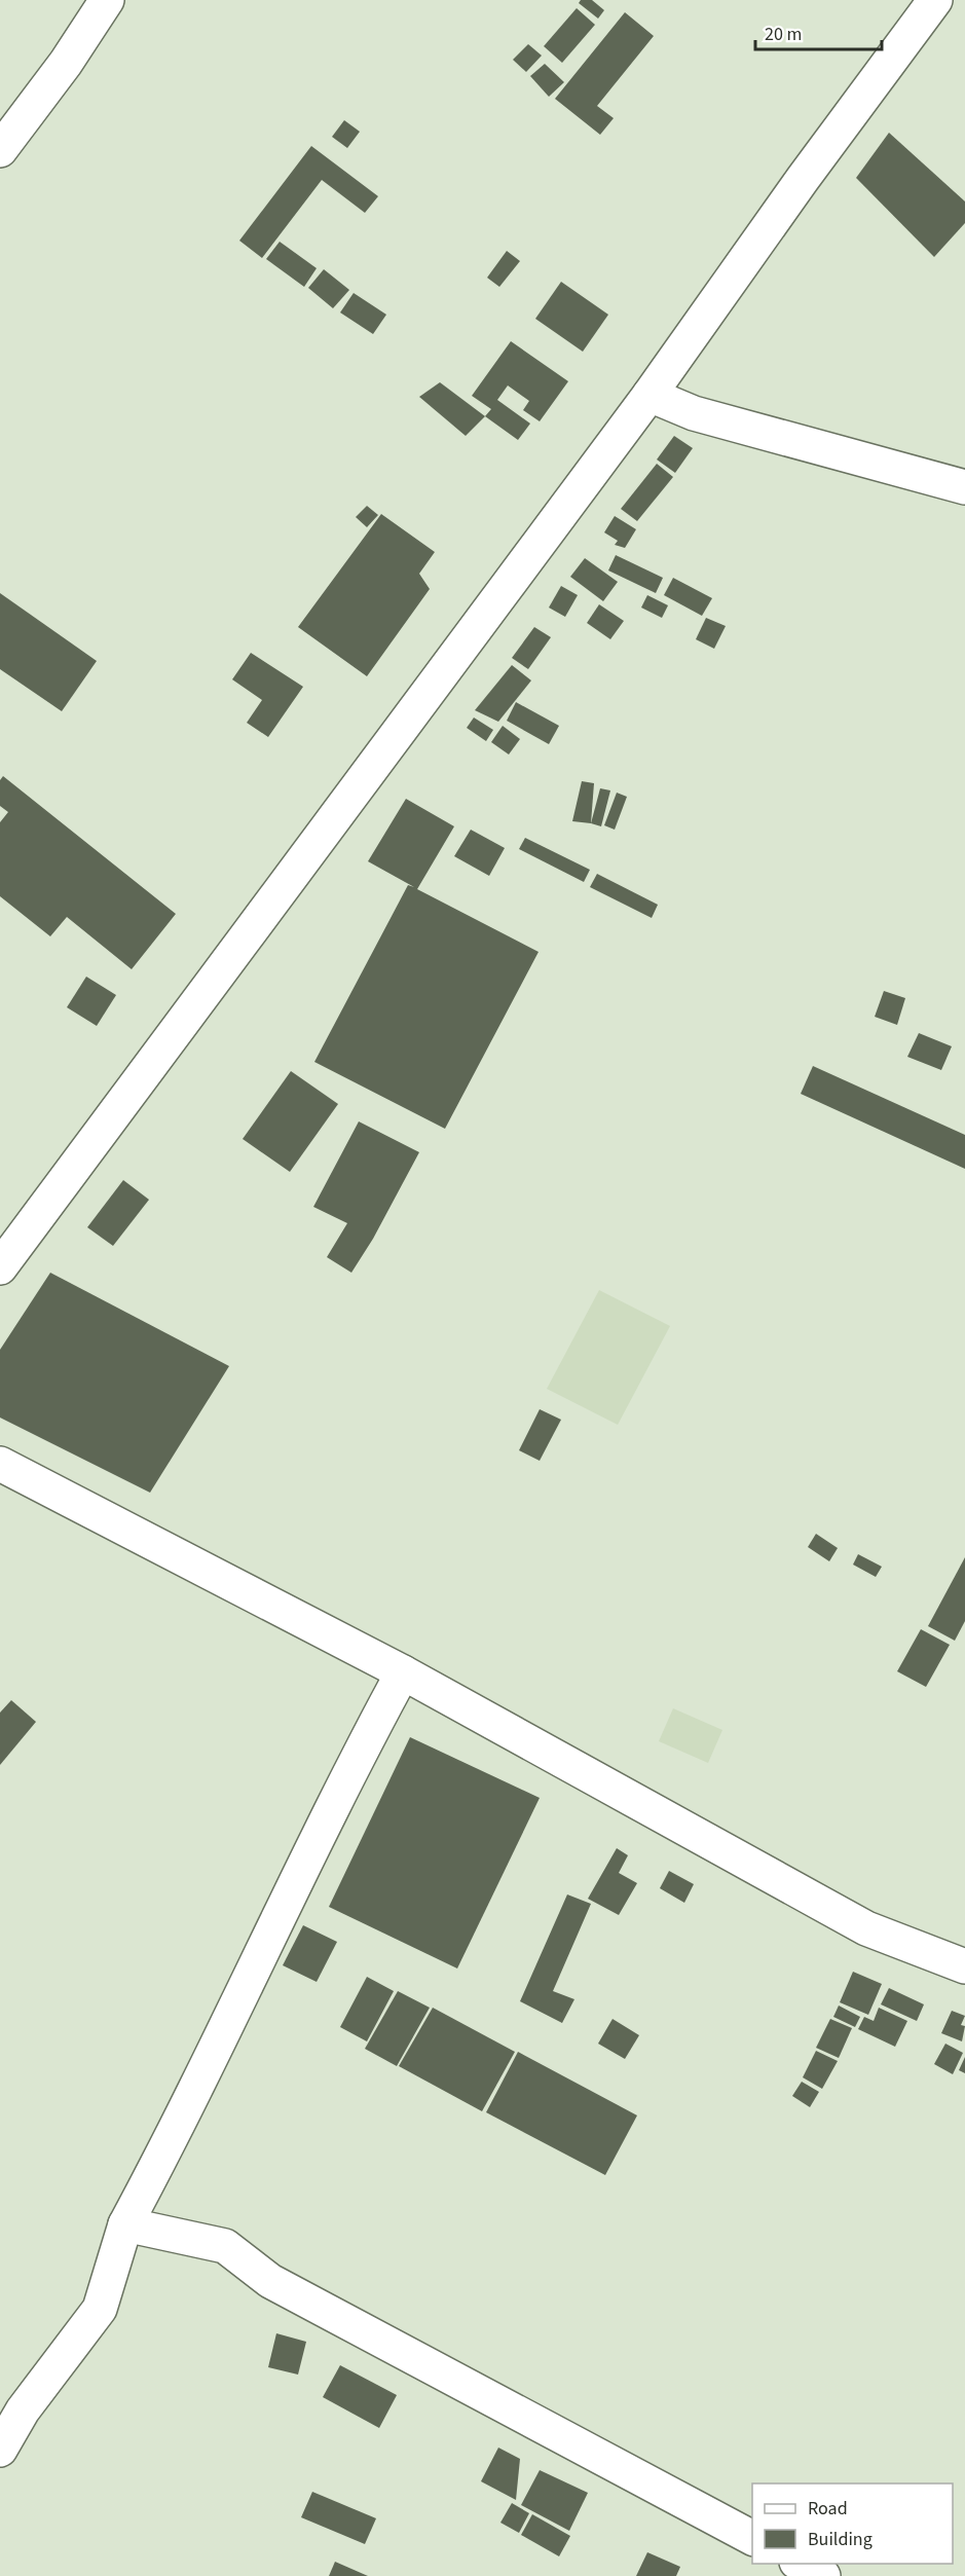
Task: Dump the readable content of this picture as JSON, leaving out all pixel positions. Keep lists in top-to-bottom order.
{
  "legend": ["Road", "Building"],
  "scale_bar": "20 m"
}
